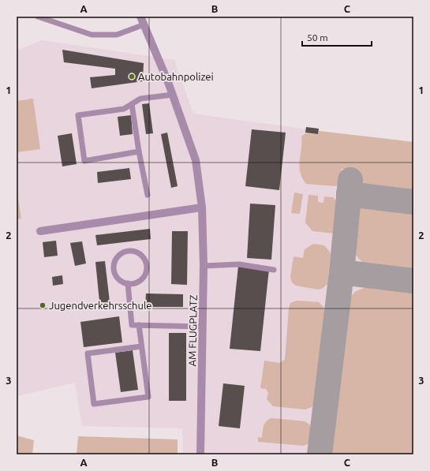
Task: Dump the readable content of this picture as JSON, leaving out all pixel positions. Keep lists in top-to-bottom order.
{
  "streets": {
    "street": ["AM FLUGPLATZ"]
  },
  "places": ["Autobahnpolizei", "Jugendverkehrsschule"],
  "scale_bar": "50 m",
  "grid": {
    "columns": ["A", "B", "C"],
    "rows": ["1", "2", "3"]
  }
}
